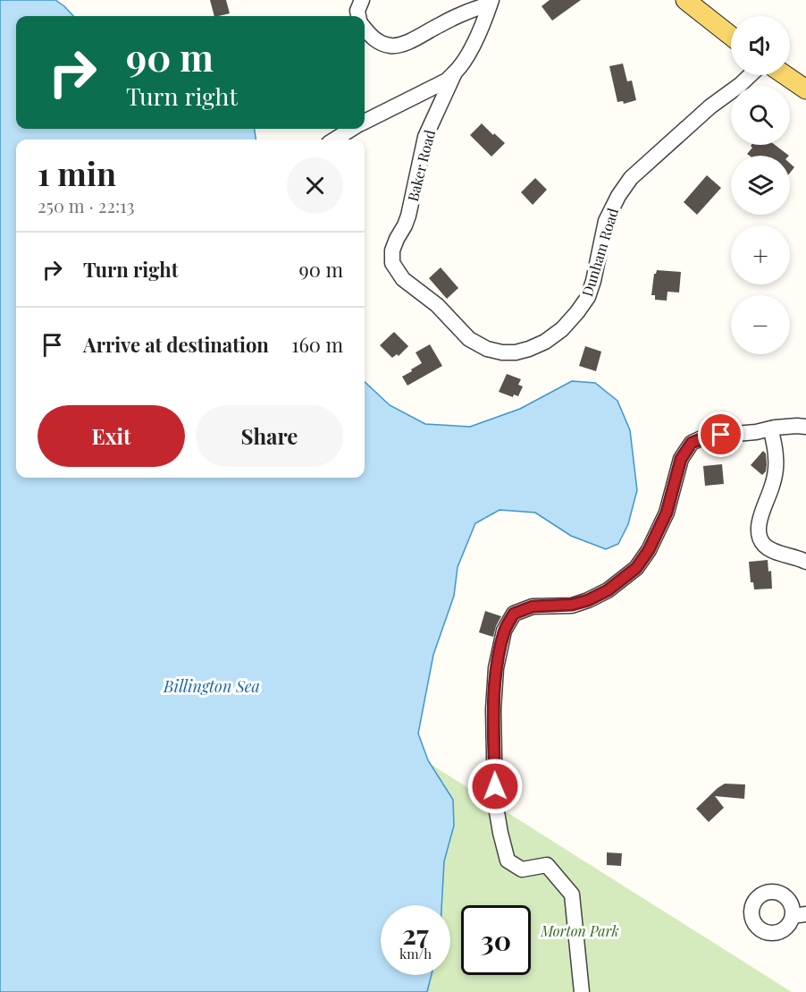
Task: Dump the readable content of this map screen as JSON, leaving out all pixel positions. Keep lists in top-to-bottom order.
{
  "streets": {
    "street": ["Baker Road", "Dunham Road"]
  },
  "crossings": [
    ["Baker Road", "Dunham Road"]
  ],
  "water": ["Billington Sea"],
  "parks": ["Morton Park"],
  "page": {
    "map_buttons": ["+", "−"],
    "turn": ["90 m", "Turn right"],
    "heading": ["1 min", "250 m · 22:13"],
    "list": [
      {
        "name": "Turn right",
        "value": "90 m"
      },
      {
        "name": "Arrive at destination",
        "value": "160 m"
      }
    ],
    "buttons": ["Exit", "Share"],
    "speed": "27 km/h",
    "limit": "30"
  }
}
